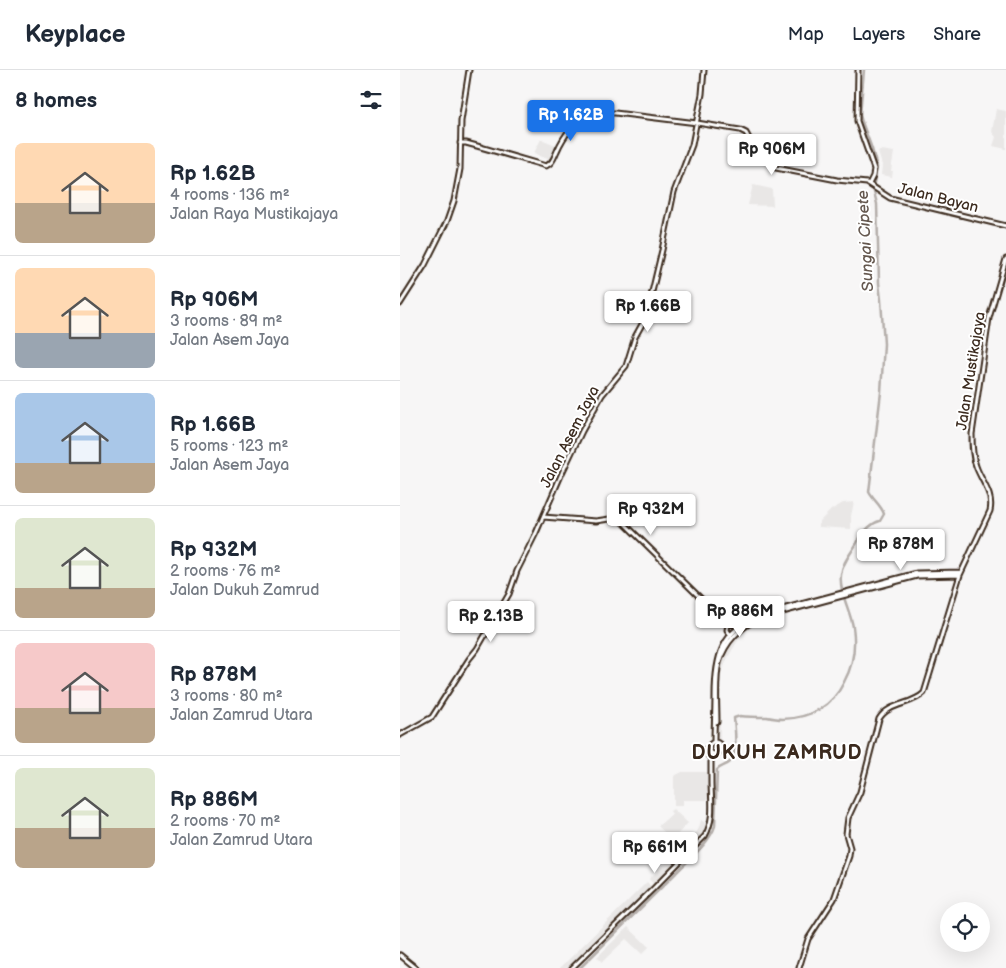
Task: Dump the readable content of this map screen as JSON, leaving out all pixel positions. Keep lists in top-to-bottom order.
{
  "streets": {
    "main road": ["Jalan Bayan", "Jalan Mustikajaya", "Jalan Asem Jaya"]
  },
  "districts": ["DUKUH ZAMRUD"],
  "water": ["Sungai Cipete"],
  "page": {
    "header": "Keyplace",
    "nav": ["Map", "Layers", "Share"],
    "heading": "8 homes",
    "price": [
      "Rp 1.62B",
      "Rp 906M",
      "Rp 1.66B",
      "Rp 932M",
      "Rp 878M",
      "Rp 886M",
      "Rp 2.13B",
      "Rp 661M"
    ],
    "list": [
      {
        "name": "Rp 1.62B",
        "note": "4 rooms · 136 m² · Jalan Raya Mustikajaya"
      },
      {
        "name": "Rp 906M",
        "note": "3 rooms · 89 m² · Jalan Asem Jaya"
      },
      {
        "name": "Rp 1.66B",
        "note": "5 rooms · 123 m² · Jalan Asem Jaya"
      },
      {
        "name": "Rp 932M",
        "note": "2 rooms · 76 m² · Jalan Dukuh Zamrud"
      },
      {
        "name": "Rp 878M",
        "note": "3 rooms · 80 m² · Jalan Zamrud Utara"
      },
      {
        "name": "Rp 886M",
        "note": "2 rooms · 70 m² · Jalan Zamrud Utara"
      }
    ]
  }
}
